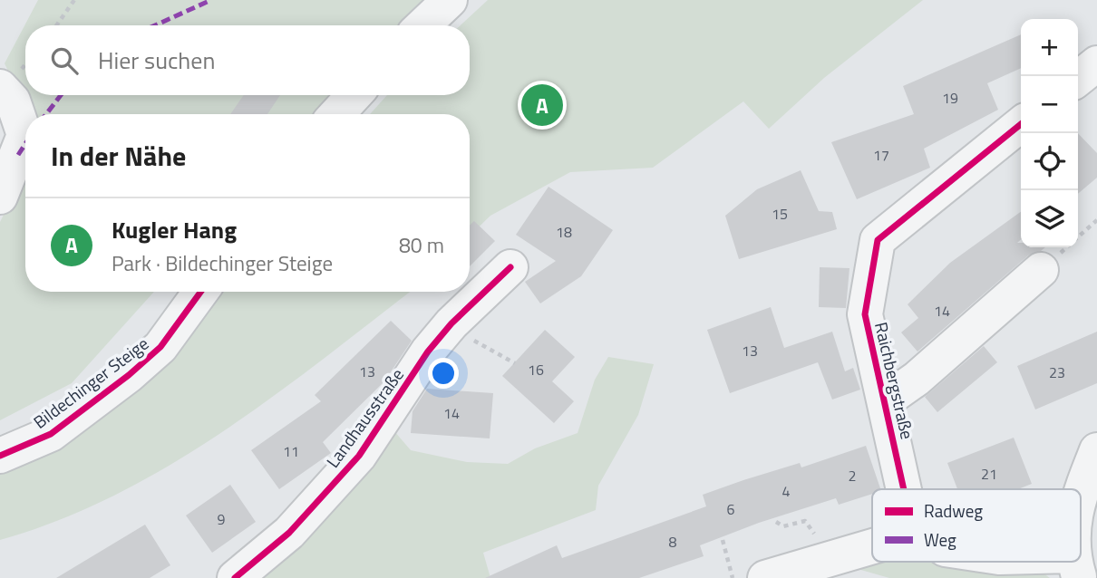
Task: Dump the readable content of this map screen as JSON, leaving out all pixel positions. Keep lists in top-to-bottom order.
{
  "streets": {
    "street": ["Raichbergstraße", "Bildechinger Steige", "Landhausstraße"]
  },
  "house_numbers": [
    "19",
    "17",
    "15",
    "18",
    "14",
    "13",
    "16",
    "13",
    "23",
    "14",
    "11",
    "21",
    "2",
    "4",
    "6",
    "9",
    "8"
  ],
  "legend": ["Radweg", "Weg"],
  "page": {
    "map_buttons": ["+", "−"],
    "search": "Hier suchen",
    "pins": "A",
    "heading": "In der Nähe",
    "list": [
      {
        "mark": "A",
        "name": "Kugler Hang",
        "note": "Park · Bildechinger Steige",
        "value": "80 m"
      }
    ]
  }
}
